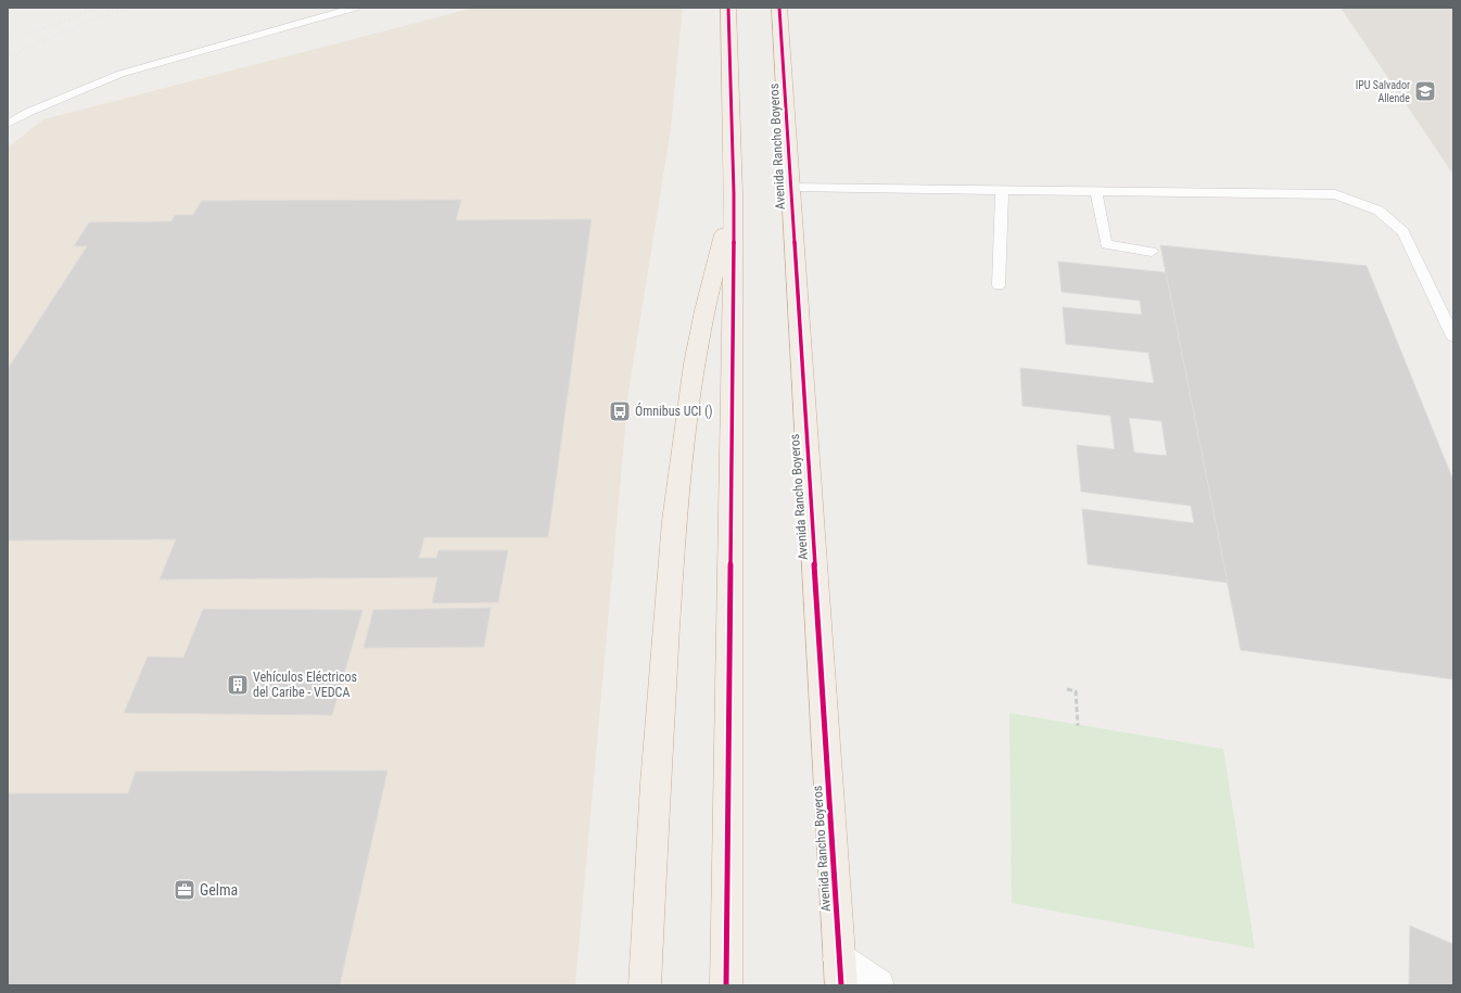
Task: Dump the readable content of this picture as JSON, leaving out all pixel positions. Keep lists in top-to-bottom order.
{
  "streets": {
    "highway": ["Avenida Rancho Boyeros"]
  },
  "places": {
    "school or university": ["IPU Salvador Allende"],
    "bus stop": ["Ómnibus UCI ()"],
    "building": ["Vehículos Eléctricos del Caribe - VEDCA"],
    "office": ["Gelma"]
  }
}
